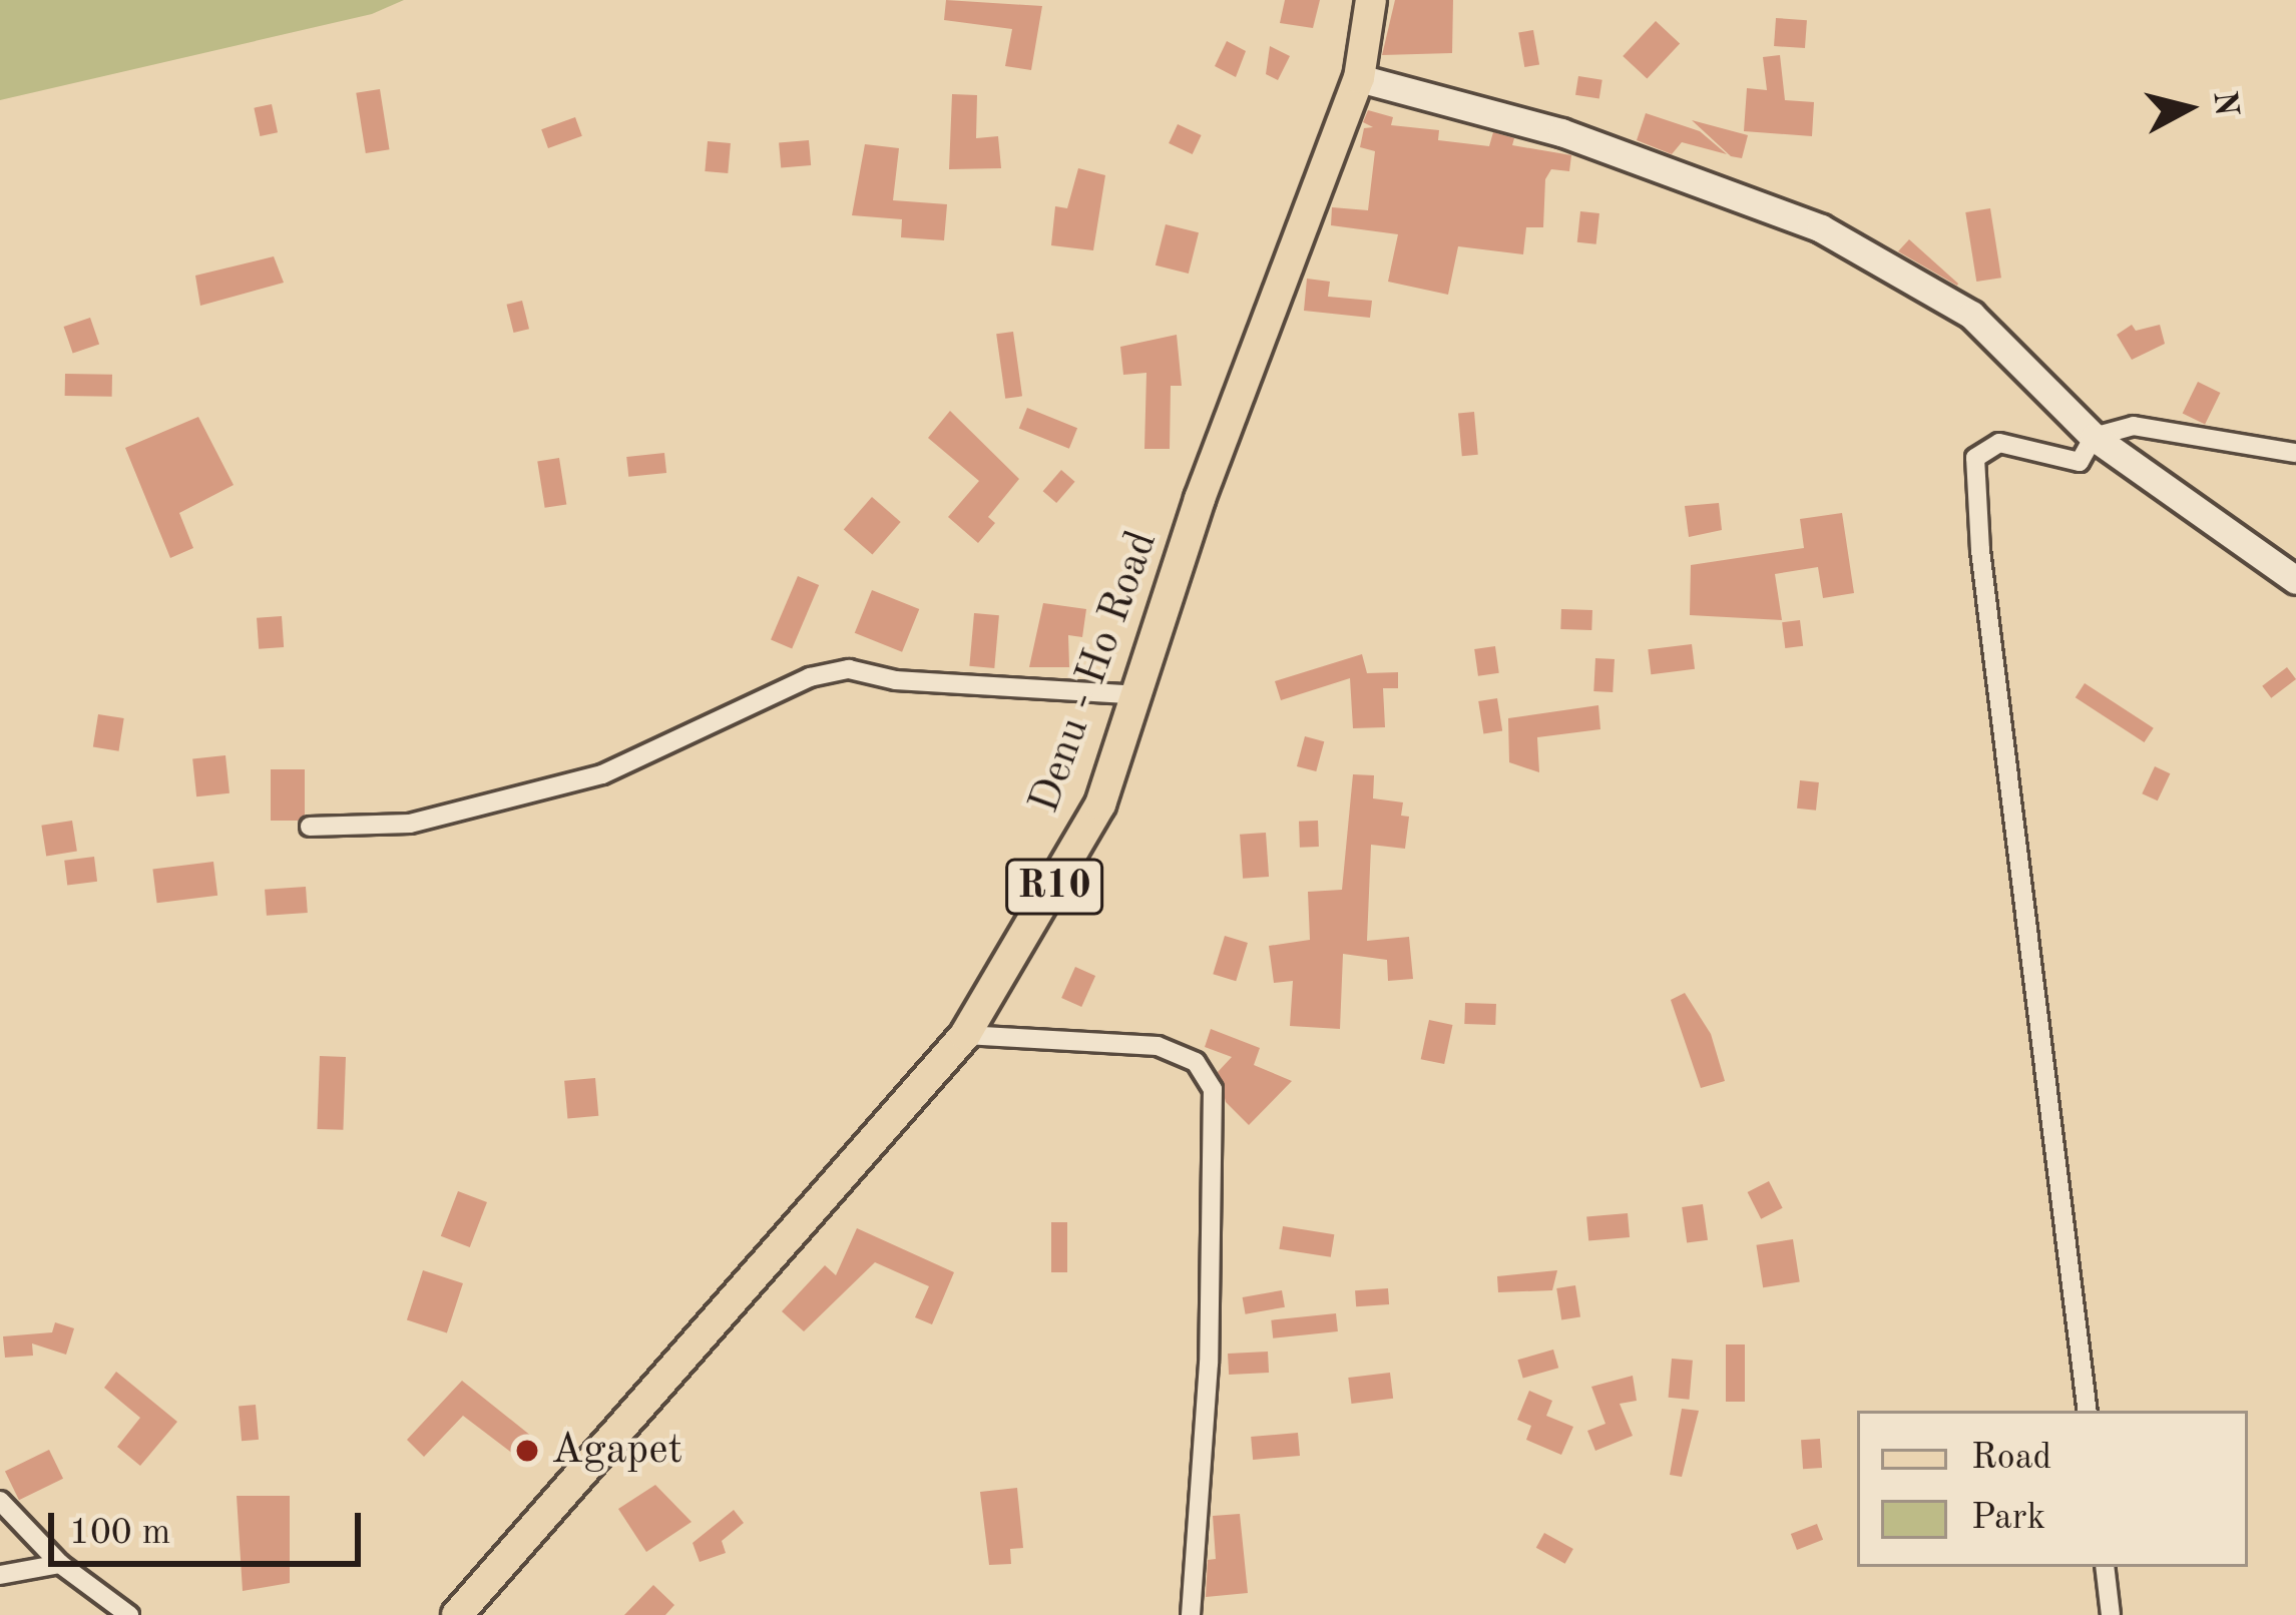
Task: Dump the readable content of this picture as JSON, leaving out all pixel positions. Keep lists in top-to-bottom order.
{
  "streets": {
    "main road": ["Denu - Ho Road", "R10"]
  },
  "places": ["Agapet"],
  "legend": ["Road", "Park"],
  "scale_bar": "100 m",
  "north": "right"
}
